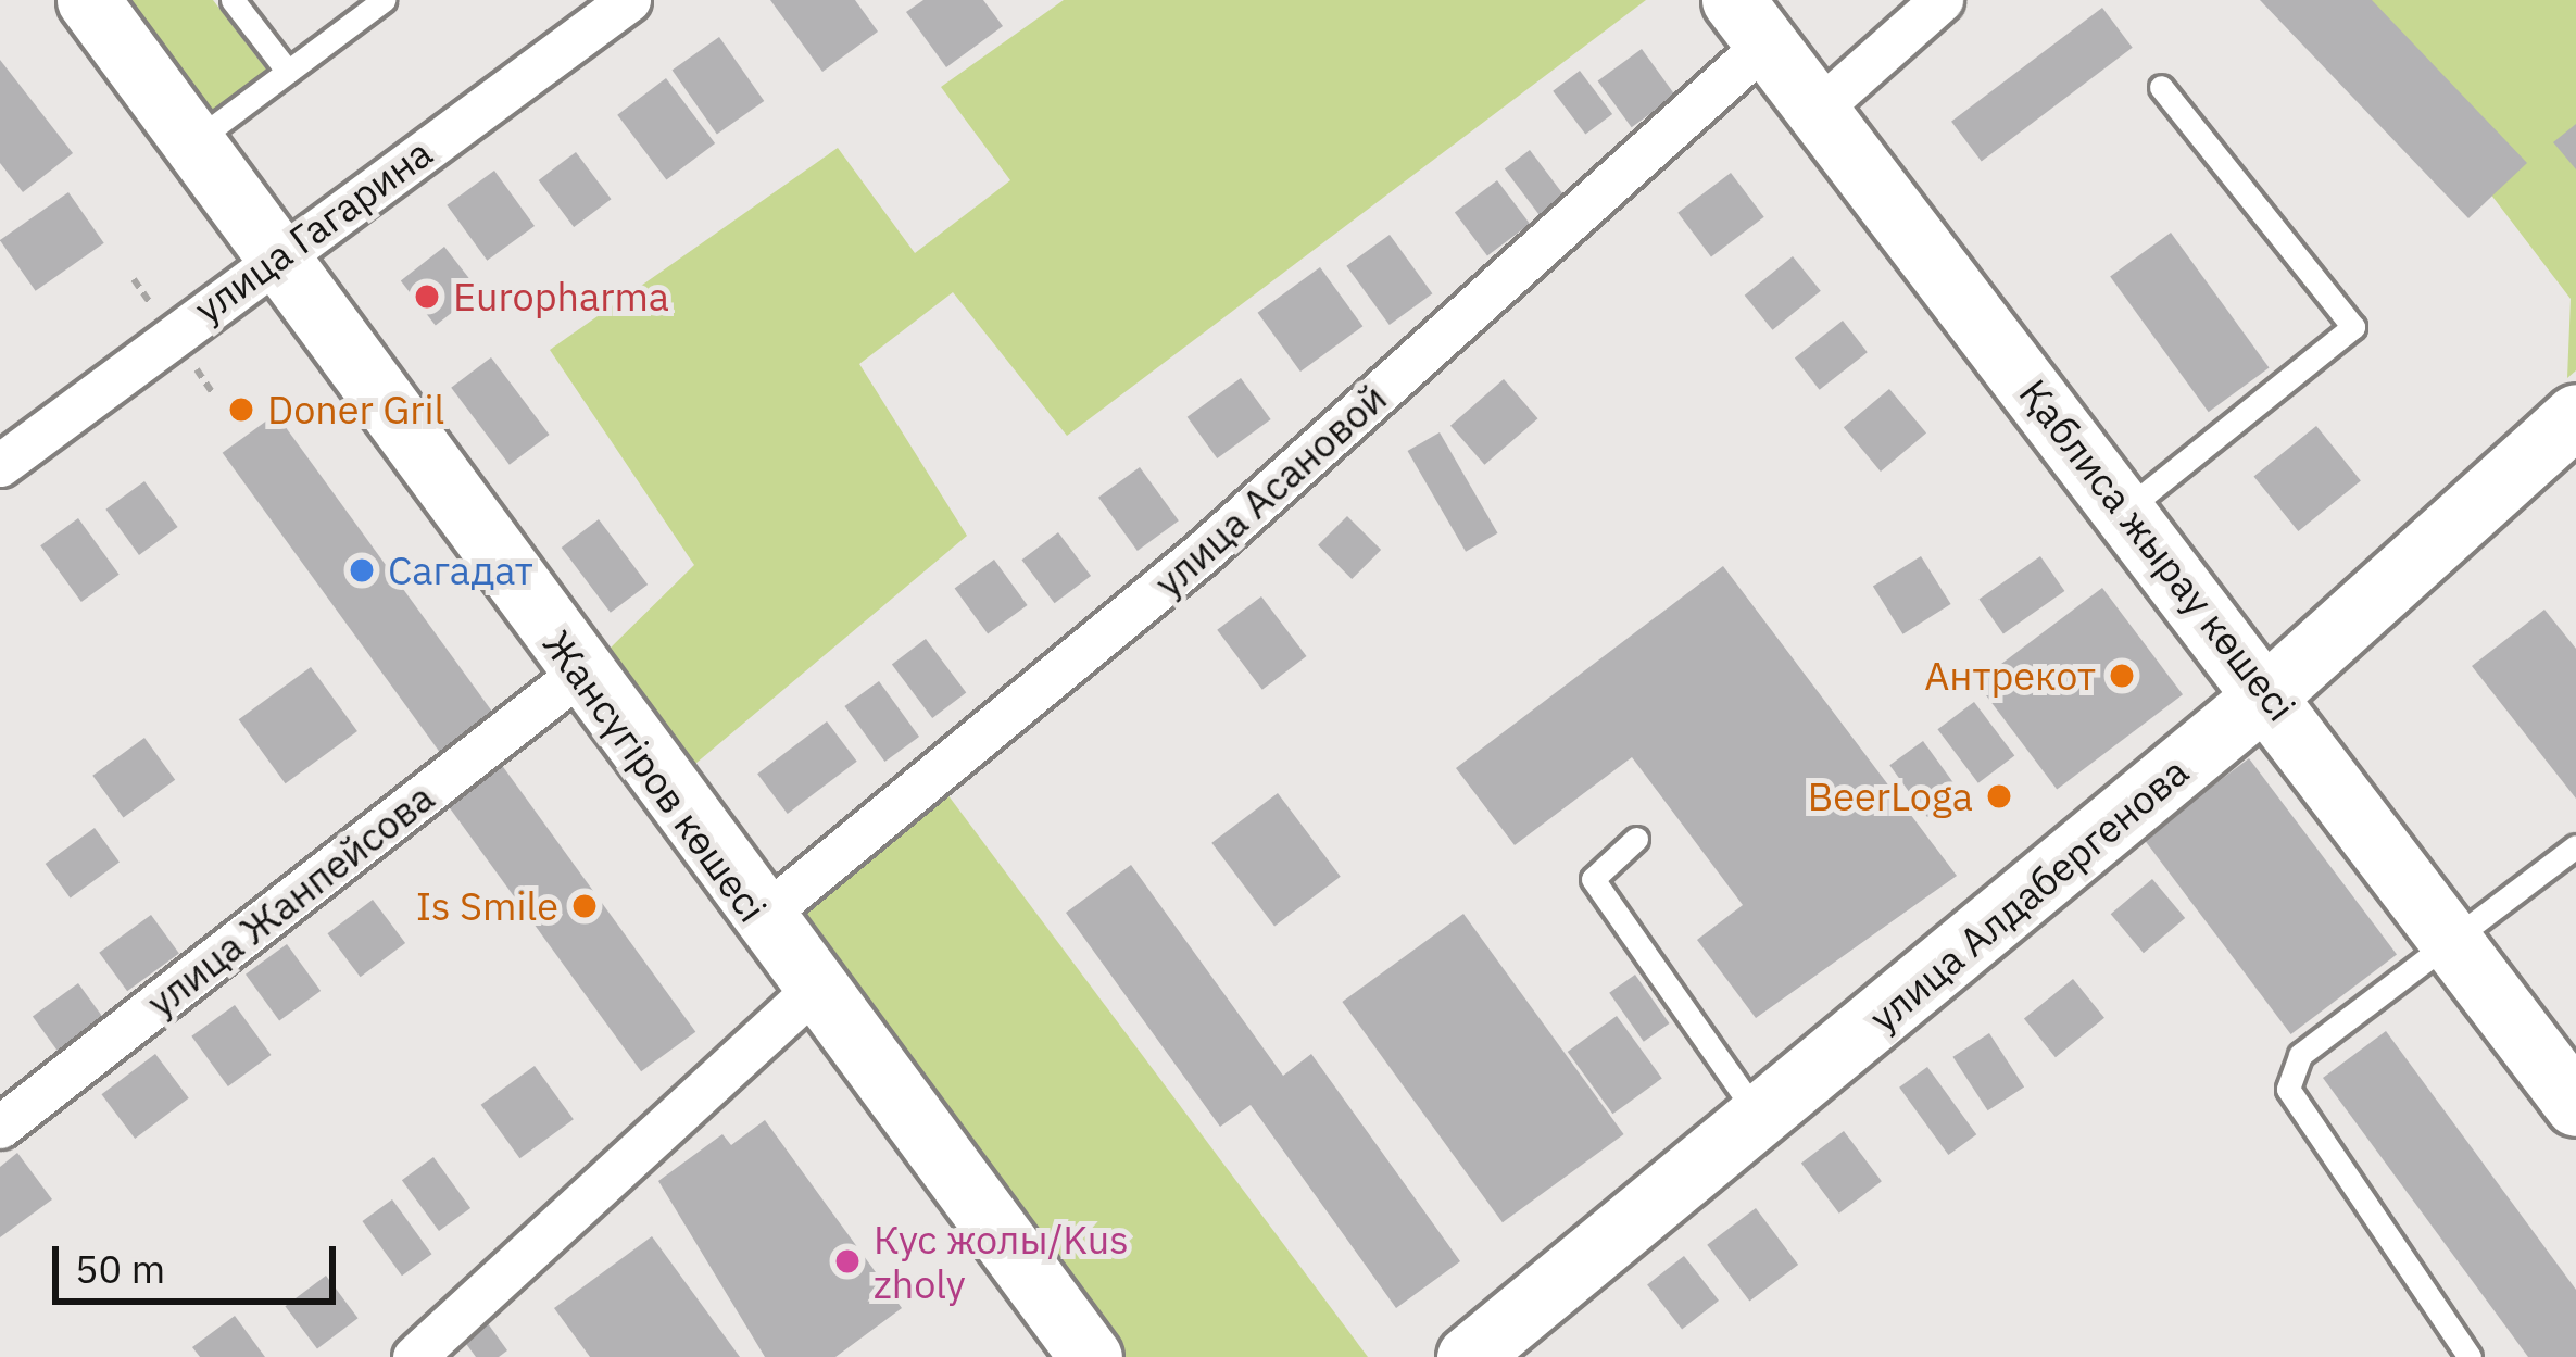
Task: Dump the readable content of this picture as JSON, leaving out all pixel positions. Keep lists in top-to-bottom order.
{
  "streets": {
    "street": [
      "улица Гагарина",
      "улица Асановой",
      "Қаблиса жырау көшесі",
      "Жансүгіров көшесі",
      "улица Алдабергенова",
      "улица Жанпейсова"
    ]
  },
  "crossings": [
    ["улица Гагарина", "Жансүгіров көшесі"],
    ["улица Асановой", "Қаблиса жырау көшесі"],
    ["улица Асановой", "Жансүгіров көшесі"],
    ["Қаблиса жырау көшесі", "улица Алдабергенова"],
    ["Жансүгіров көшесі", "улица Жанпейсова"]
  ],
  "places": [
    "Europharma",
    "Doner Gril",
    "Сагадат",
    "Антрекот",
    "BeerLoga",
    "Is Smile",
    "Кус жолы/Kus zholy"
  ],
  "scale_bar": "50 m"
}
